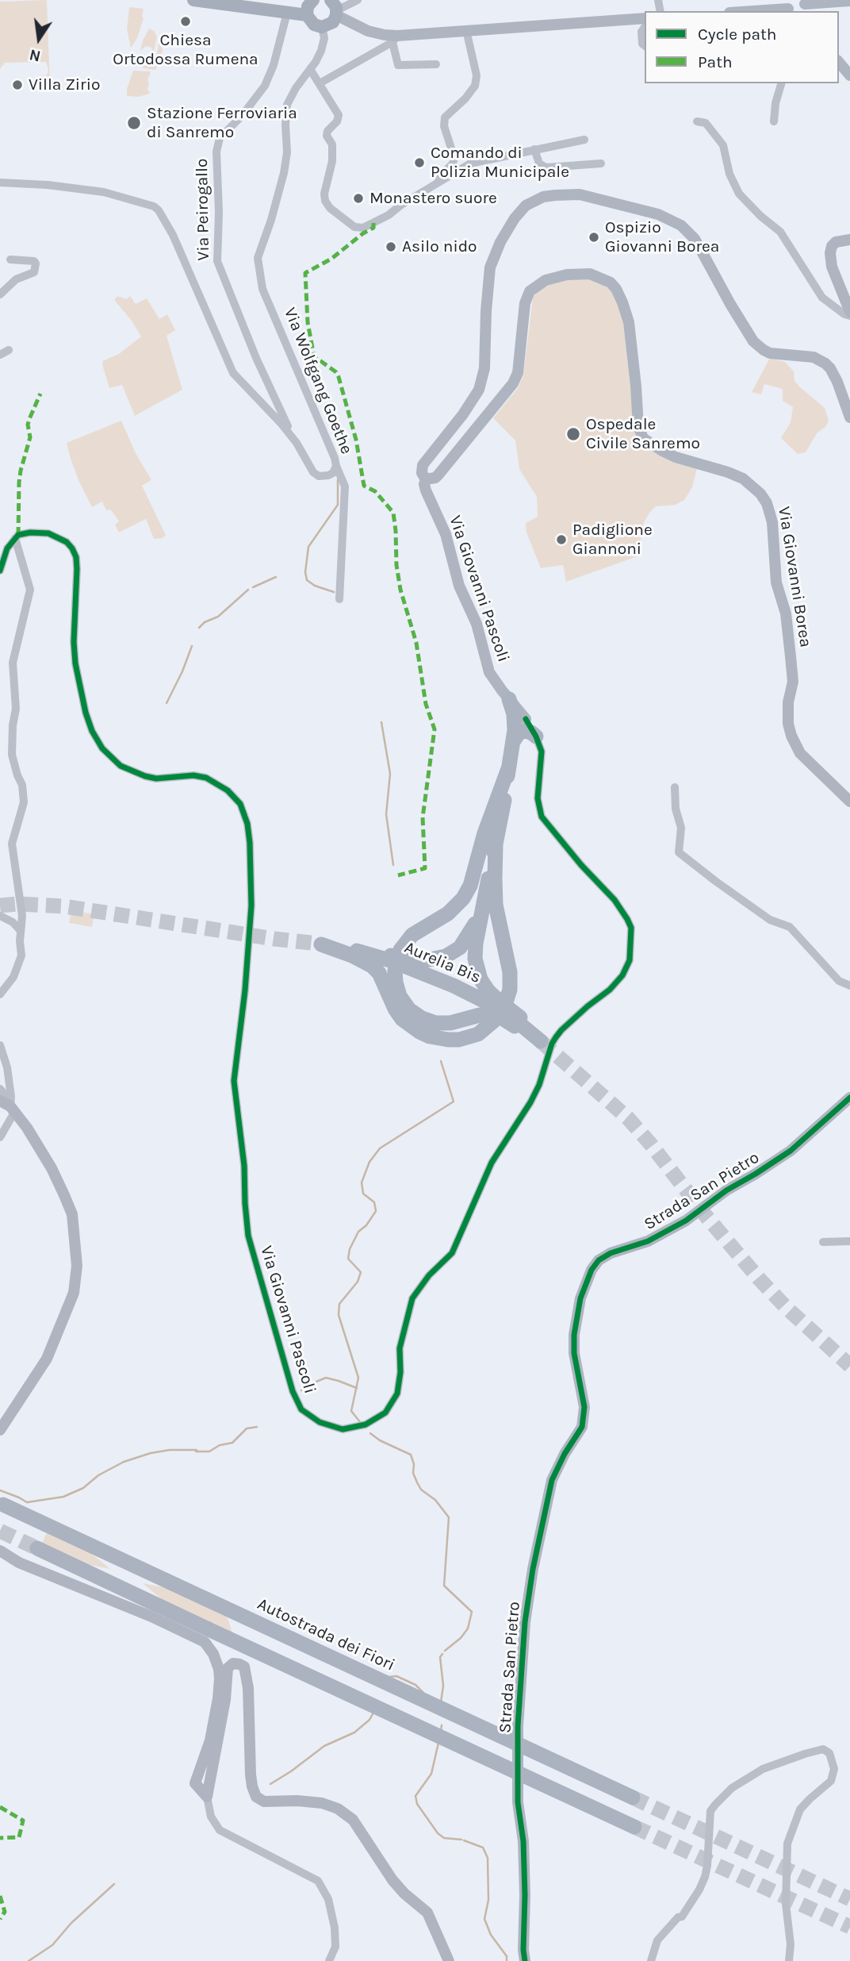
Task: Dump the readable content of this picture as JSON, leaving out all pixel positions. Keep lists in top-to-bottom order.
{
  "streets": {
    "highway": ["Aurelia Bis", "Autostrada dei Fiori"],
    "street": [
      "Via Peirogallo",
      "Via Wolfgang Goethe",
      "Via Giovanni Borea",
      "Via Giovanni Pascoli",
      "Strada San Pietro"
    ]
  },
  "crossings": [
    ["Via Peirogallo", "Via Wolfgang Goethe"],
    ["Via Giovanni Borea", "Via Giovanni Pascoli"]
  ],
  "places": [
    "Chiesa Ortodossa Rumena",
    "Villa Zirio",
    "Stazione Ferroviaria di Sanremo",
    "Comando di Polizia Municipale",
    "Monastero suore",
    "Ospizio Giovanni Borea",
    "Asilo nido",
    "Ospedale Civile Sanremo",
    "Padiglione Giannoni"
  ],
  "legend": ["Cycle path", "Path"],
  "north": "bottom"
}
